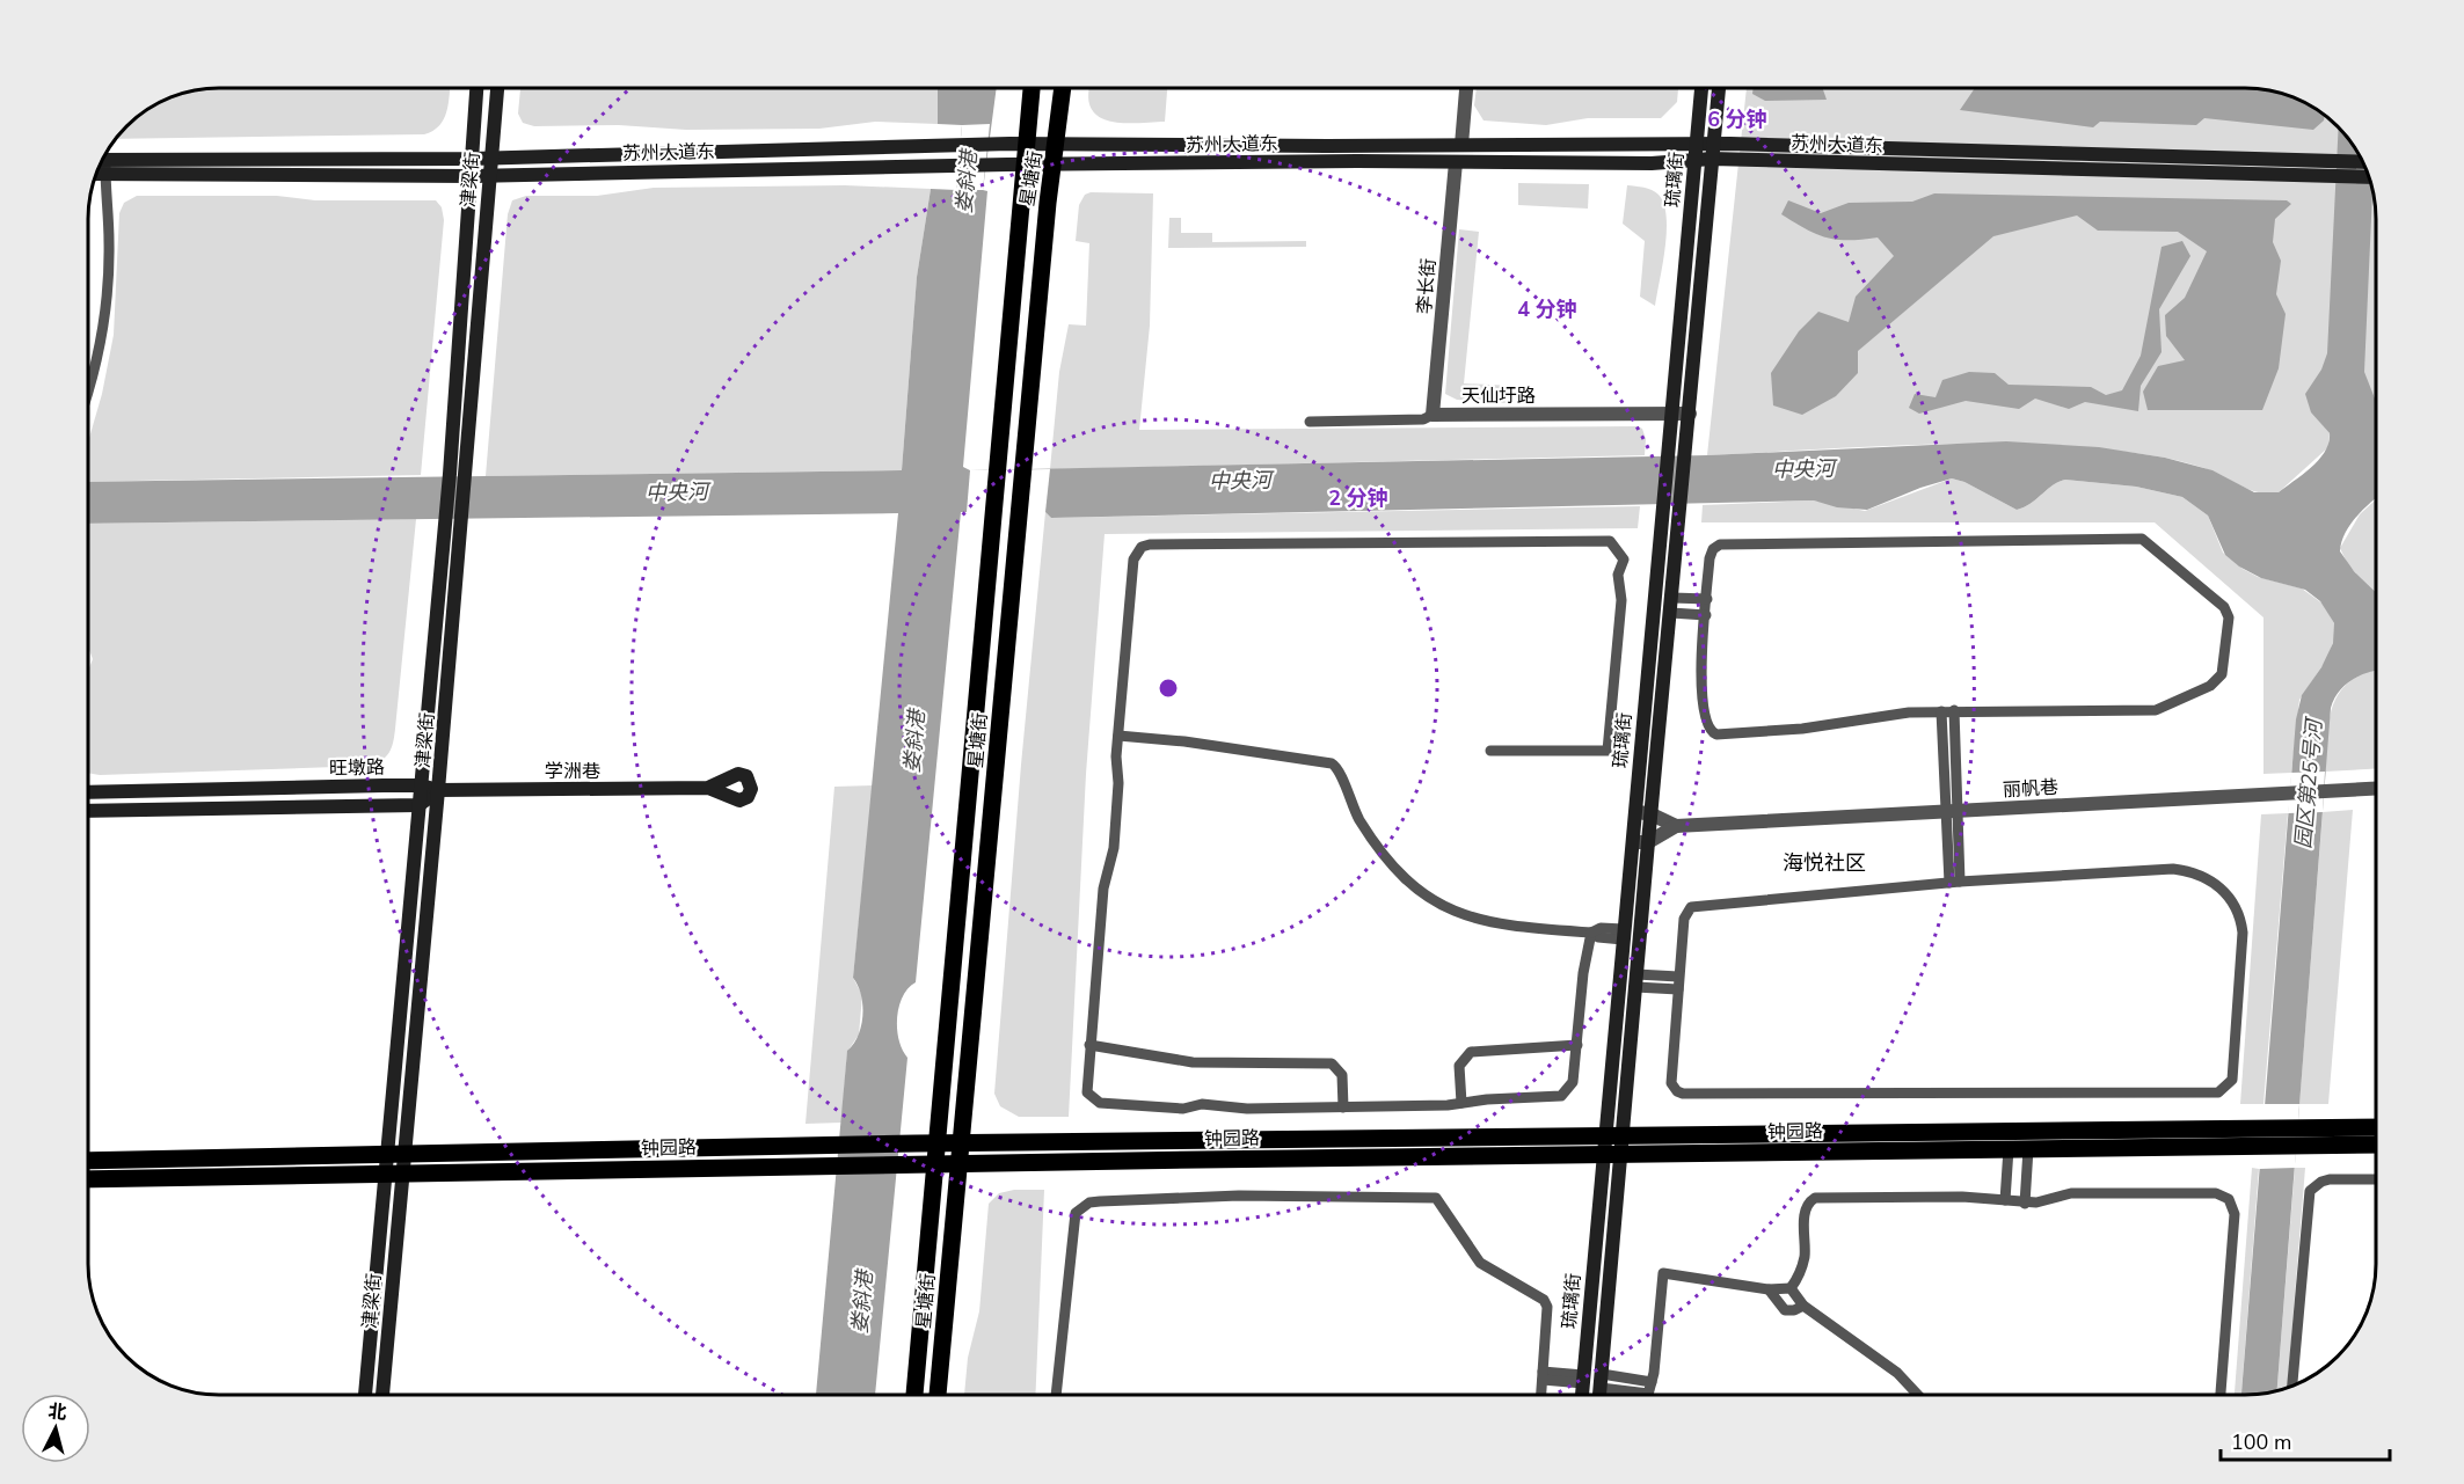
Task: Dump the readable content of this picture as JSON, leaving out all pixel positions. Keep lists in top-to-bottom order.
{
  "streets": {
    "main road": [
      "苏州大道东",
      "星塘街",
      "津梁街",
      "琉璃街",
      "旺墩路",
      "学洲巷",
      "钟园路"
    ],
    "street": ["李长街", "天仙圩路", "丽帆巷"]
  },
  "crossings": [
    ["苏州大道东", "星塘街"],
    ["苏州大道东", "津梁街"],
    ["苏州大道东", "琉璃街"],
    ["苏州大道东", "李长街"],
    ["星塘街", "钟园路"],
    ["津梁街", "旺墩路"],
    ["津梁街", "学洲巷"],
    ["津梁街", "钟园路"],
    ["琉璃街", "天仙圩路"],
    ["琉璃街", "丽帆巷"],
    ["琉璃街", "钟园路"],
    ["李长街", "天仙圩路"],
    ["旺墩路", "学洲巷"]
  ],
  "districts": ["海悦社区"],
  "water": ["娄斜港", "中央河", "园区第25号河"],
  "scale_bar": "100 m",
  "north": "top",
  "rings": ["6 分钟", "4 分钟", "2 分钟"]
}
